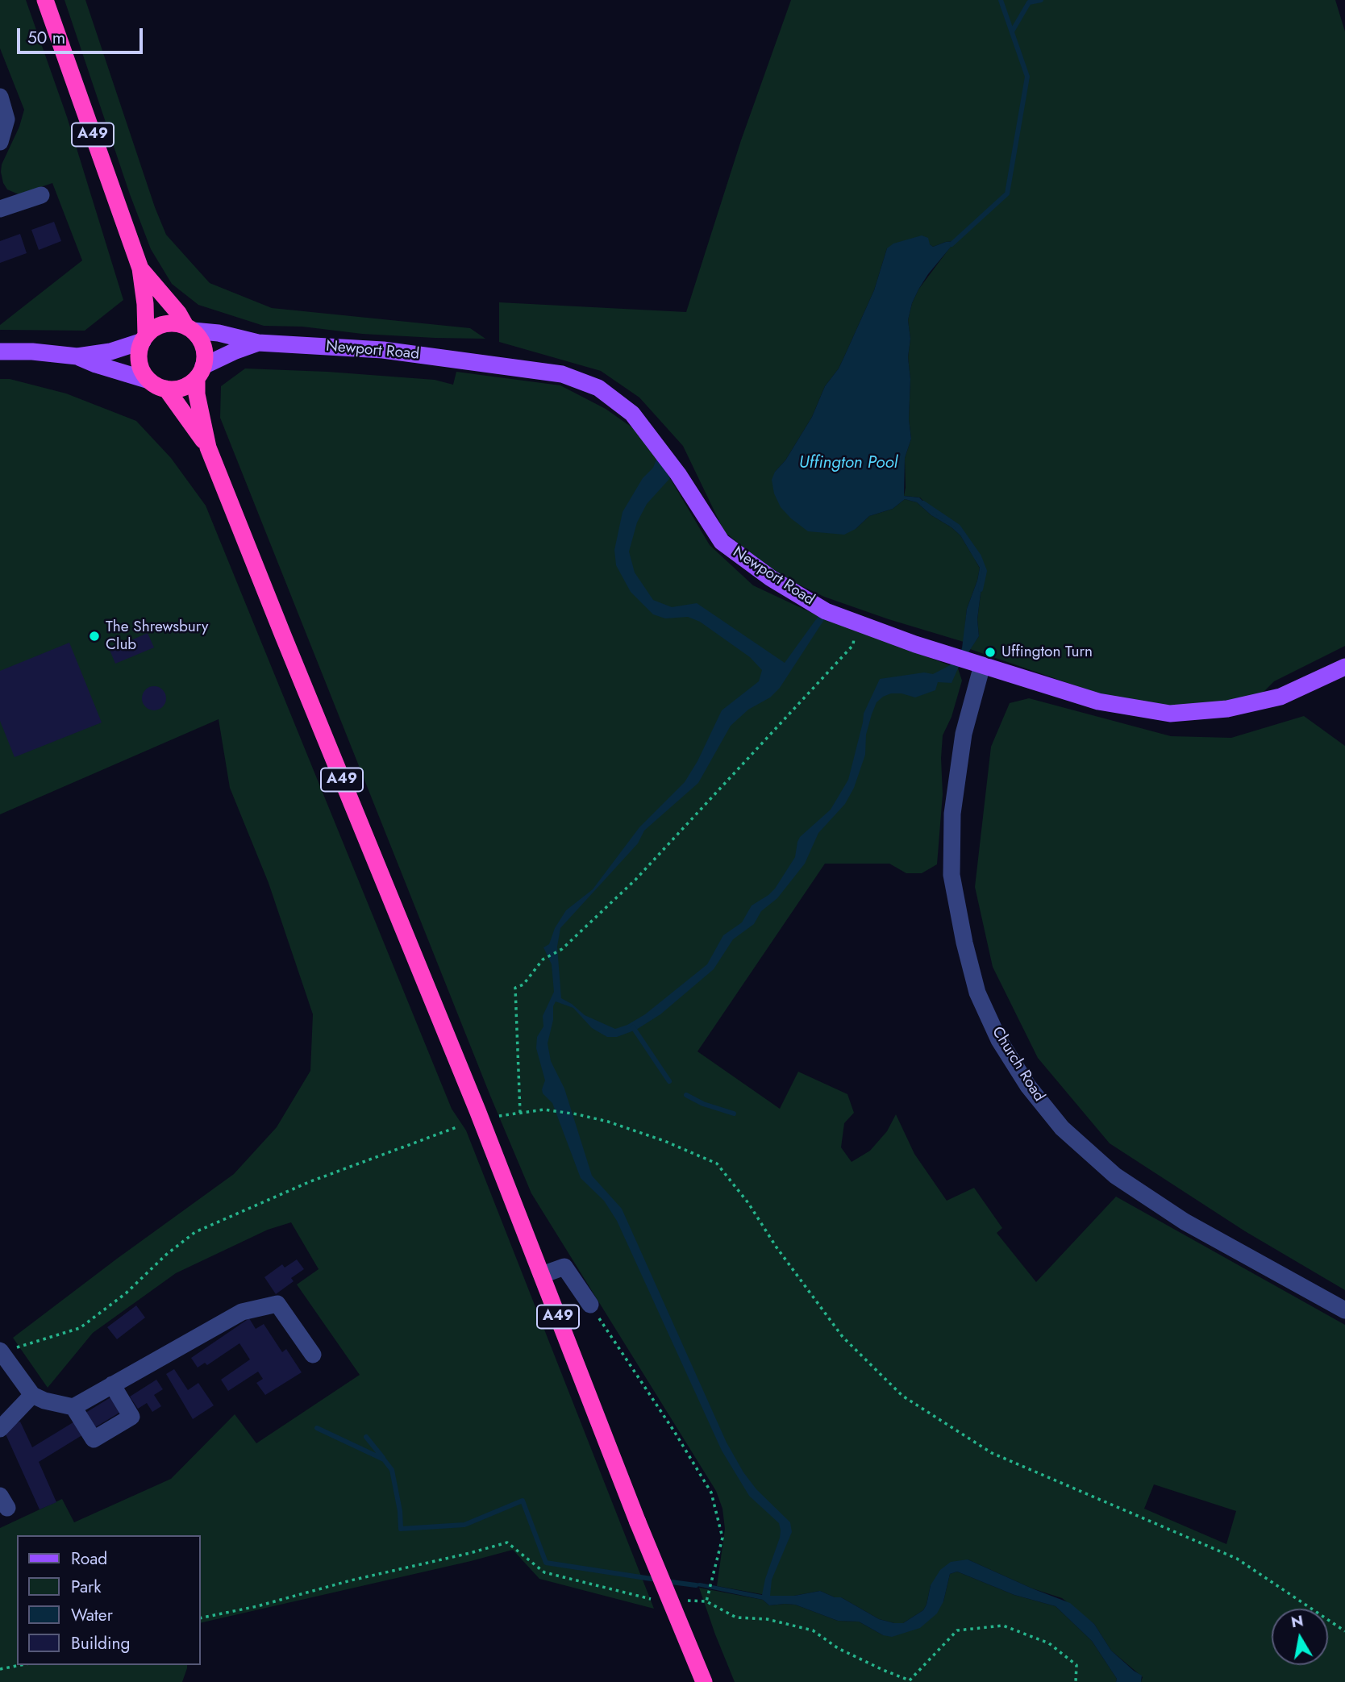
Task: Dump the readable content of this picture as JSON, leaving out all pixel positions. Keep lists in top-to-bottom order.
{
  "streets": {
    "highway": ["A49"],
    "main road": ["Newport Road"],
    "street": ["Church Road"]
  },
  "crossings": [
    ["A49", "Newport Road"],
    ["Newport Road", "Church Road"]
  ],
  "water": ["Uffington Pool"],
  "places": ["The Shrewsbury Club", "Uffington Turn"],
  "legend": [
    "Road",
    "Park",
    "Water",
    "Building"
  ],
  "scale_bar": "50 m",
  "north": "top"
}
